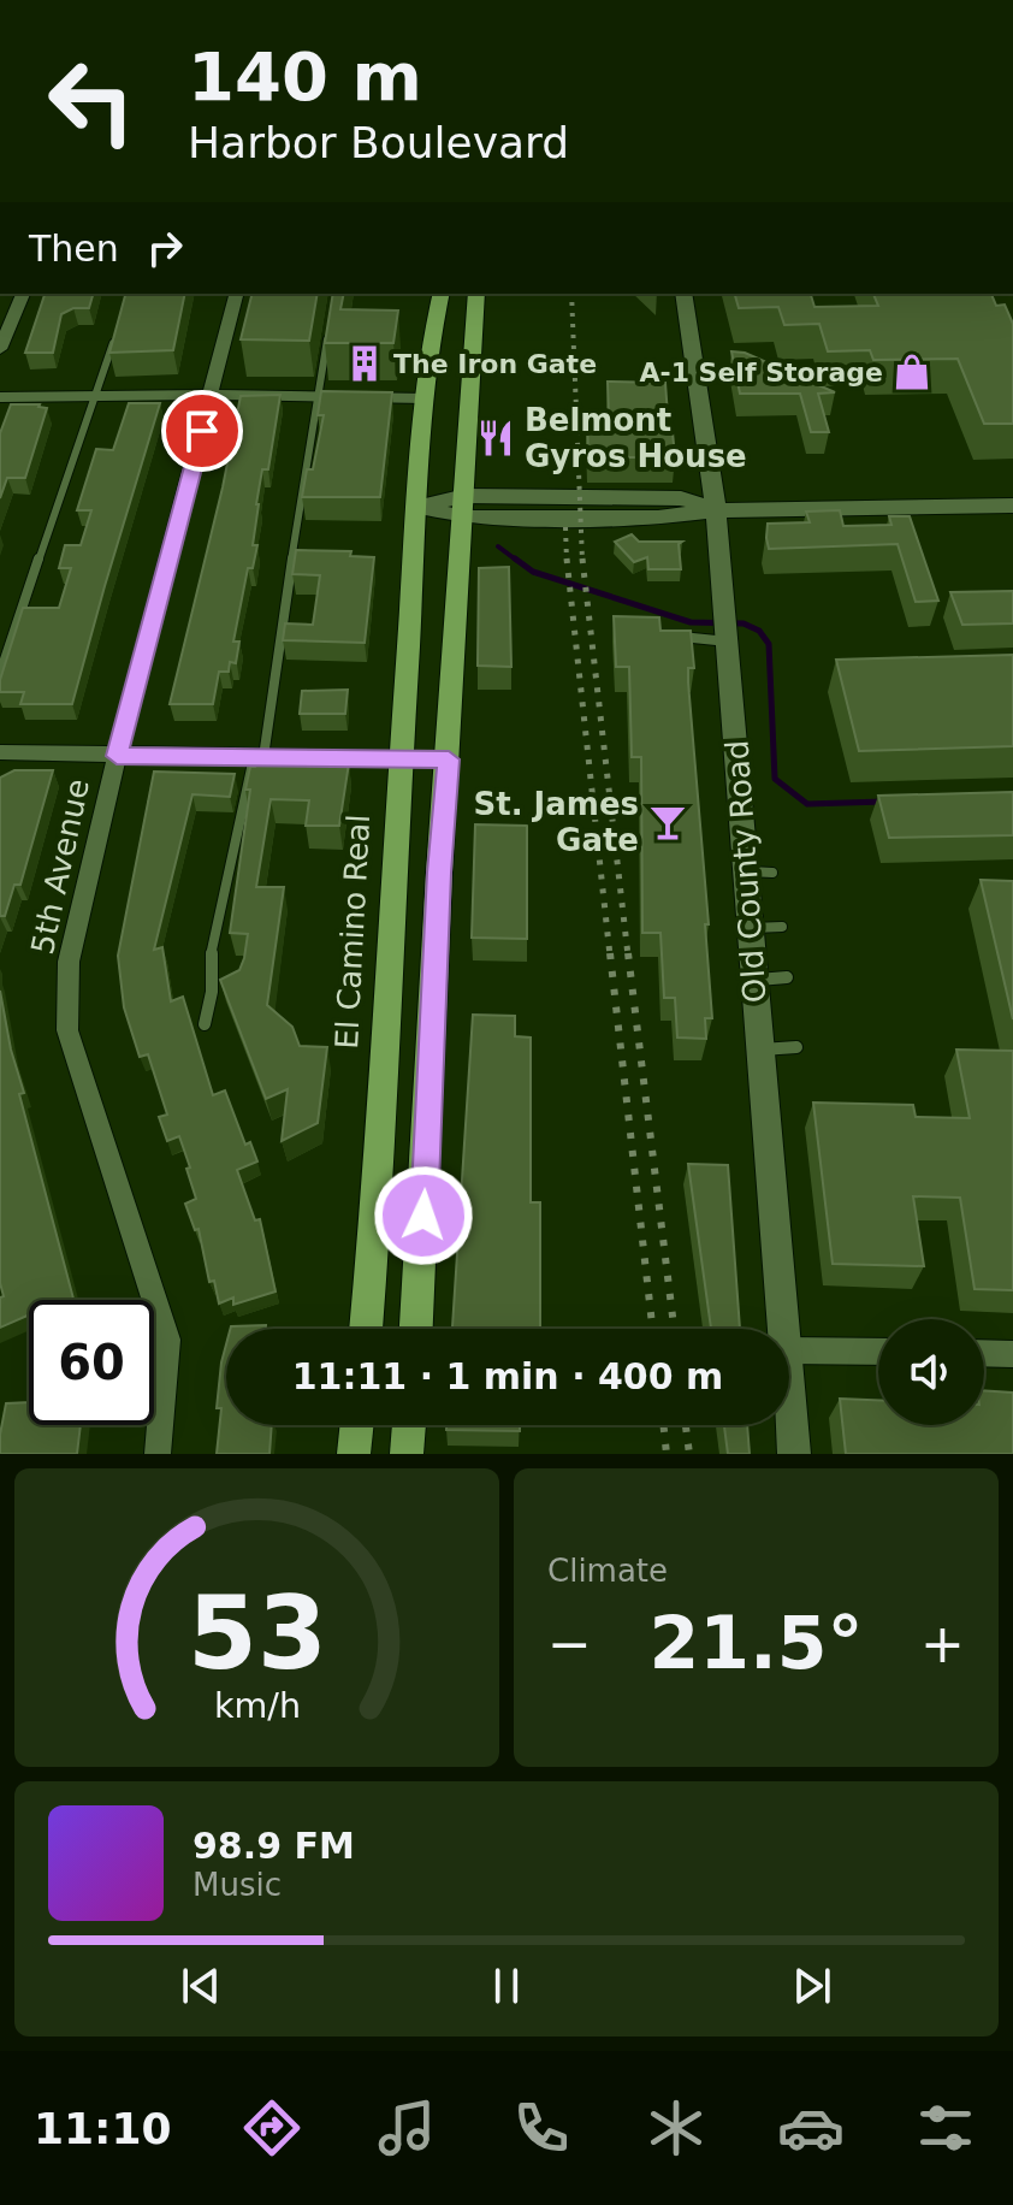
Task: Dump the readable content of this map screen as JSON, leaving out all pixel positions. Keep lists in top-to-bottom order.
{
  "streets": {
    "main road": ["Old County Road", "El Camino Real"],
    "street": ["5th Avenue"]
  },
  "places": {
    "building": ["The Iron Gate"],
    "shop": ["A-1 Self Storage"],
    "restaurant": ["Belmont Gyros House"],
    "bar": ["St. James Gate"]
  },
  "page": {
    "turn": ["140 m", "Harbor Boulevard"],
    "then": "Then",
    "limit": "60",
    "trip": "11:11 · 1 min · 400 m",
    "tile": "Climate",
    "heat": ["−", "21.5°", "+"],
    "song": ["98.9 FM", "Music"],
    "tabs": "11:10",
    "gauge": ["53", "km/h"]
  }
}
